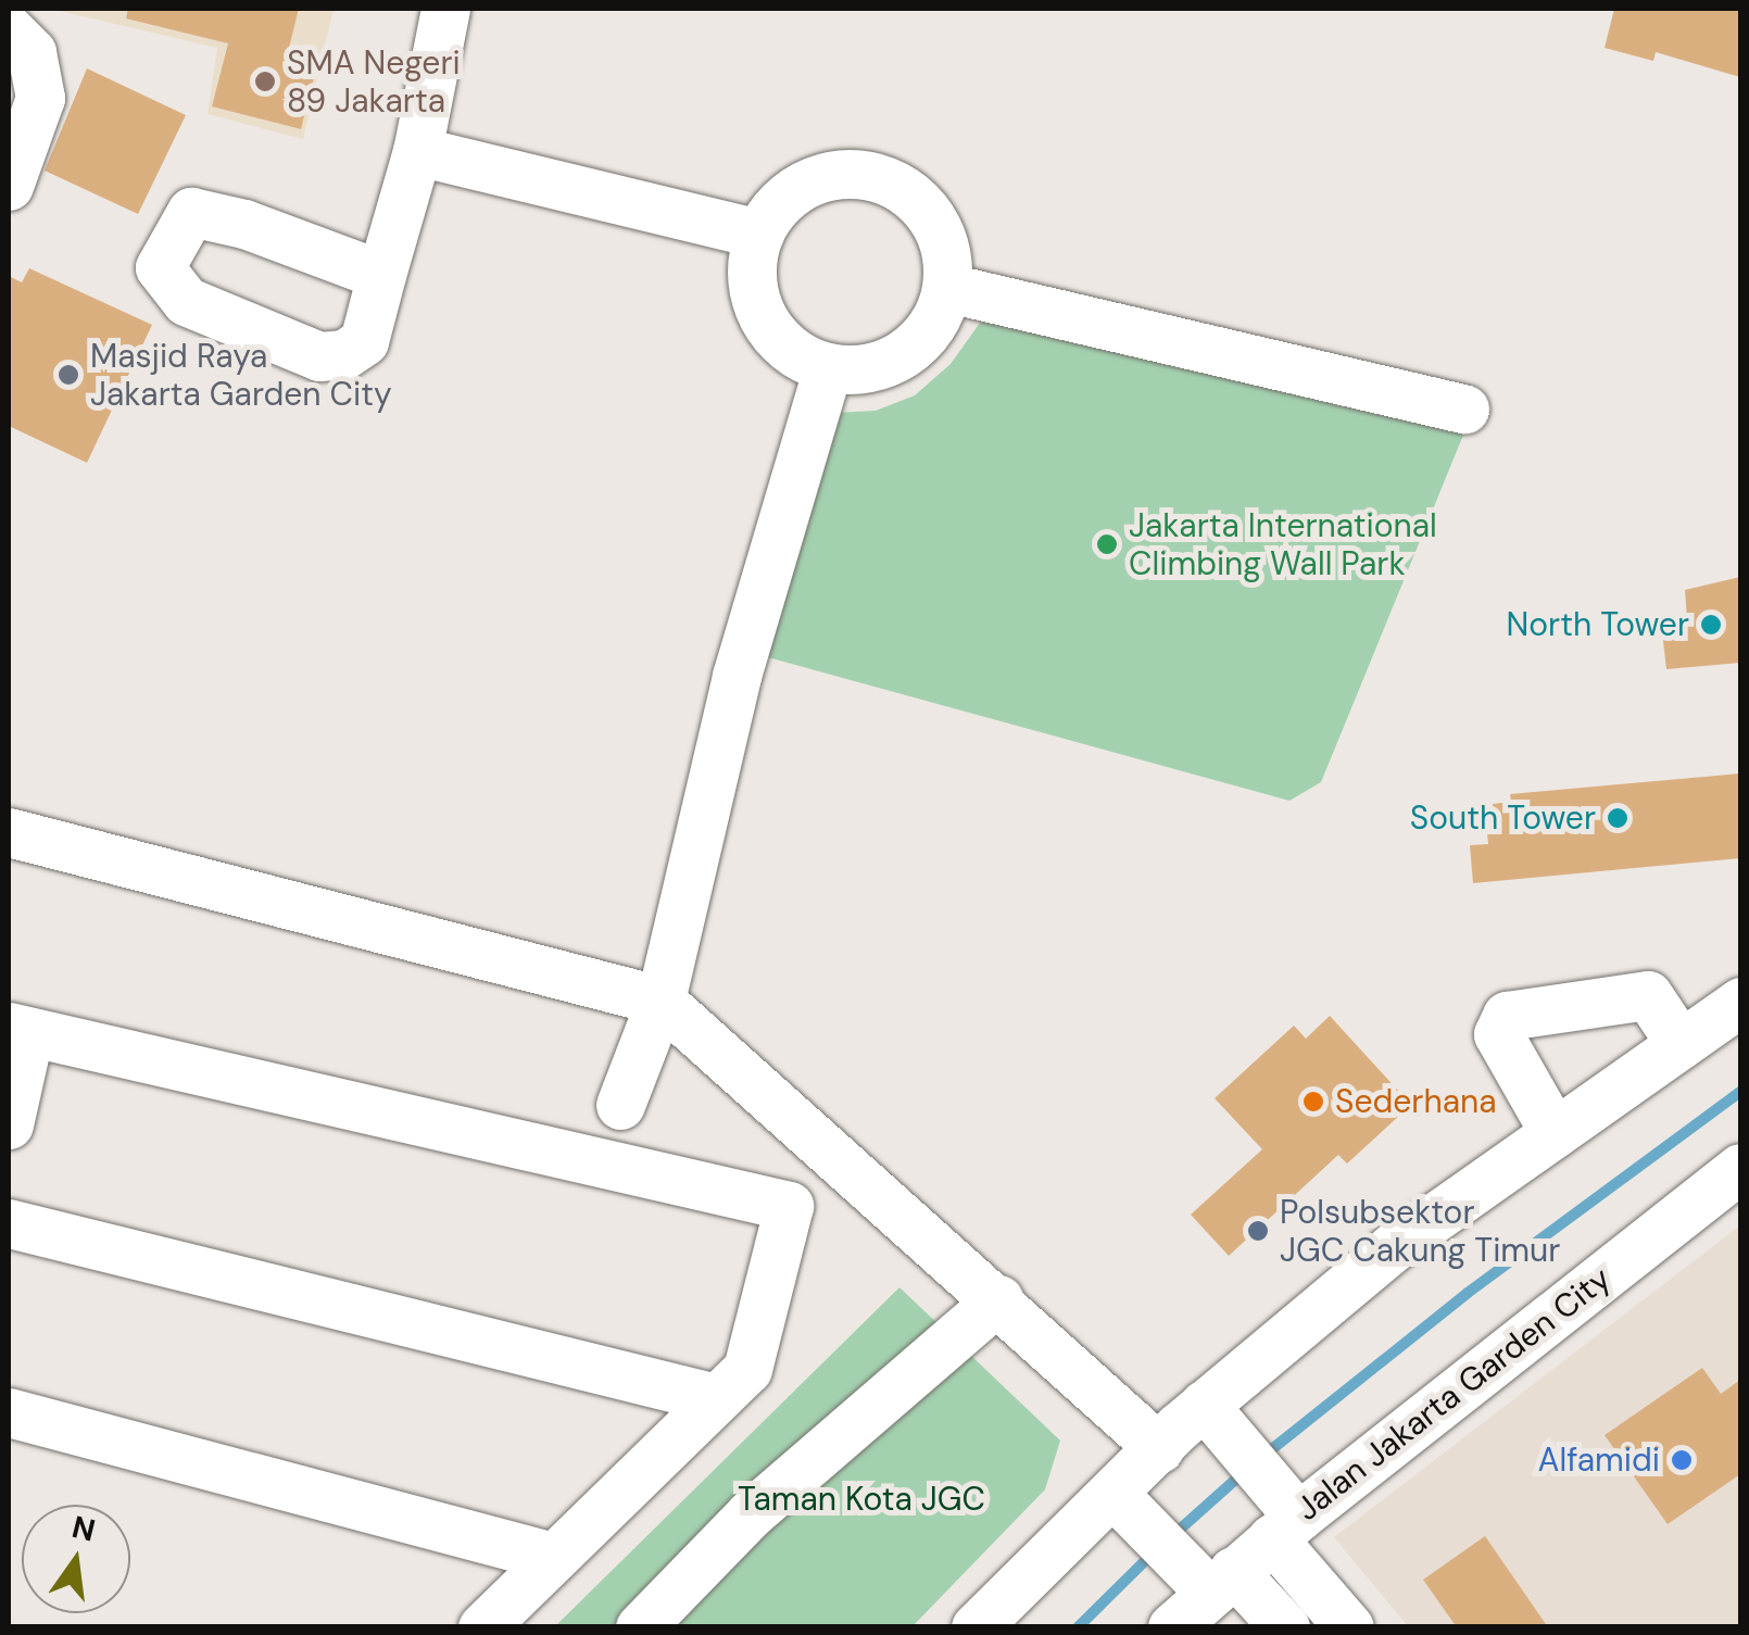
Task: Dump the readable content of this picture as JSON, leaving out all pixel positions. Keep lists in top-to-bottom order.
{
  "streets": {
    "street": ["Jalan Jakarta Garden City"]
  },
  "parks": ["Taman Kota JGC"],
  "places": [
    "SMA Negeri 89 Jakarta",
    "Masjid Raya Jakarta Garden City",
    "Jakarta International Climbing Wall Park",
    "North Tower",
    "South Tower",
    "Sederhana",
    "Polsubsektor JGC Cakung Timur",
    "Alfamidi"
  ],
  "north": "top"
}
